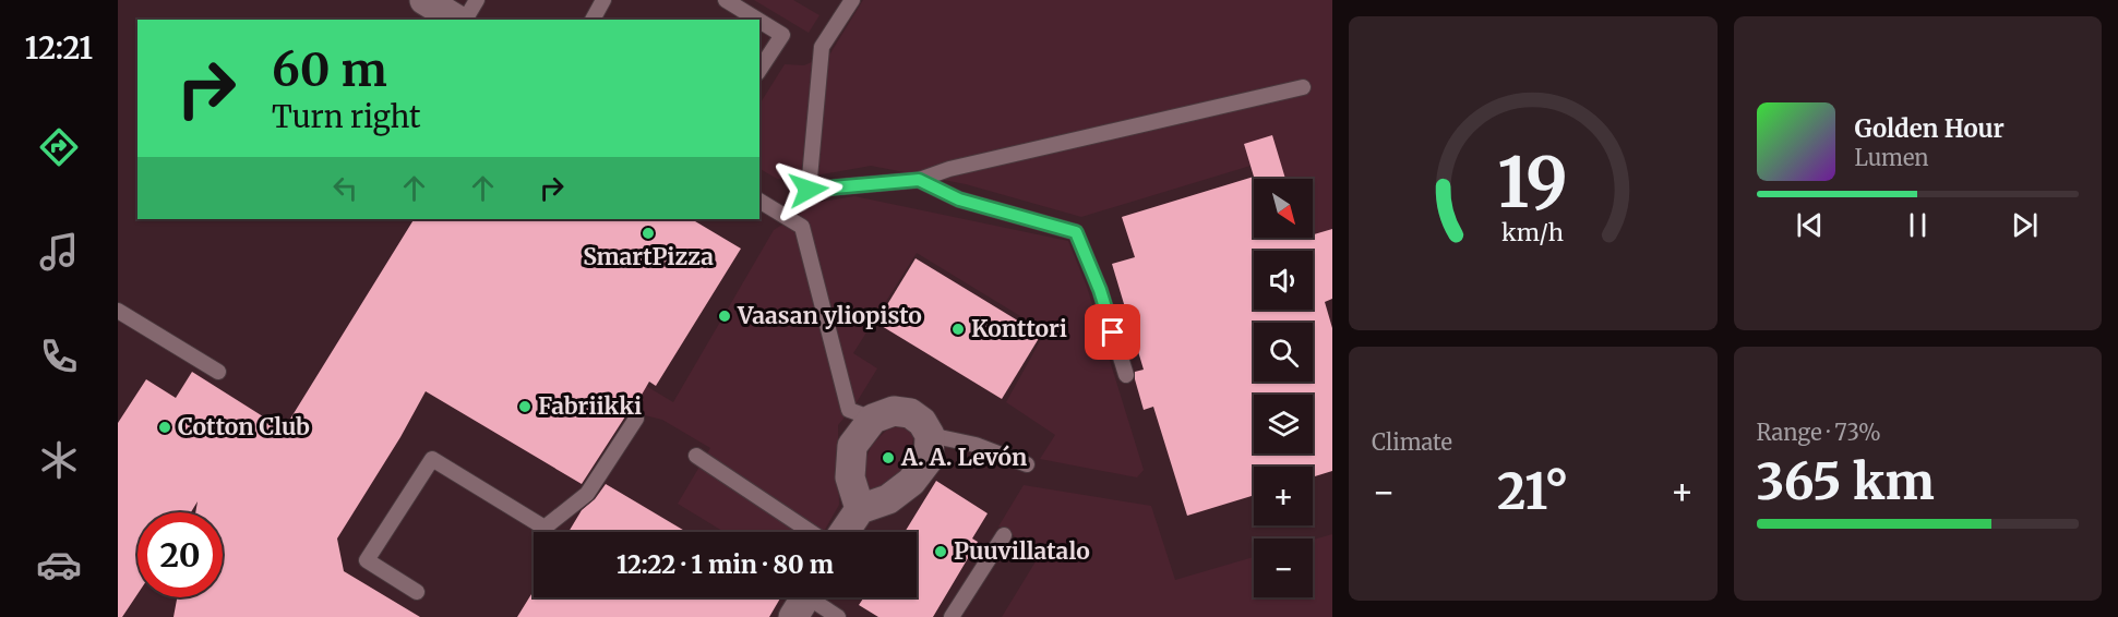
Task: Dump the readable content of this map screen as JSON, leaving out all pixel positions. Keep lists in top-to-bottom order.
{
  "places": [
    "SmartPizza",
    "Vaasan yliopisto",
    "Konttori",
    "Fabriikki",
    "Cotton Club",
    "A. A. Levón",
    "Puuvillatalo"
  ],
  "north": "bottom right",
  "page": {
    "tabs": "12:21",
    "turn": ["60 m", "Turn right"],
    "song": ["Golden Hour", "Lumen"],
    "map_buttons": ["+", "−"],
    "tile": [
      "Climate",
      ["Range · 73%", "365 km"]
    ],
    "heat": ["−", "21°", "+"],
    "limit": "20",
    "trip": "12:22 · 1 min · 80 m",
    "gauge": ["19", "km/h"]
  }
}
